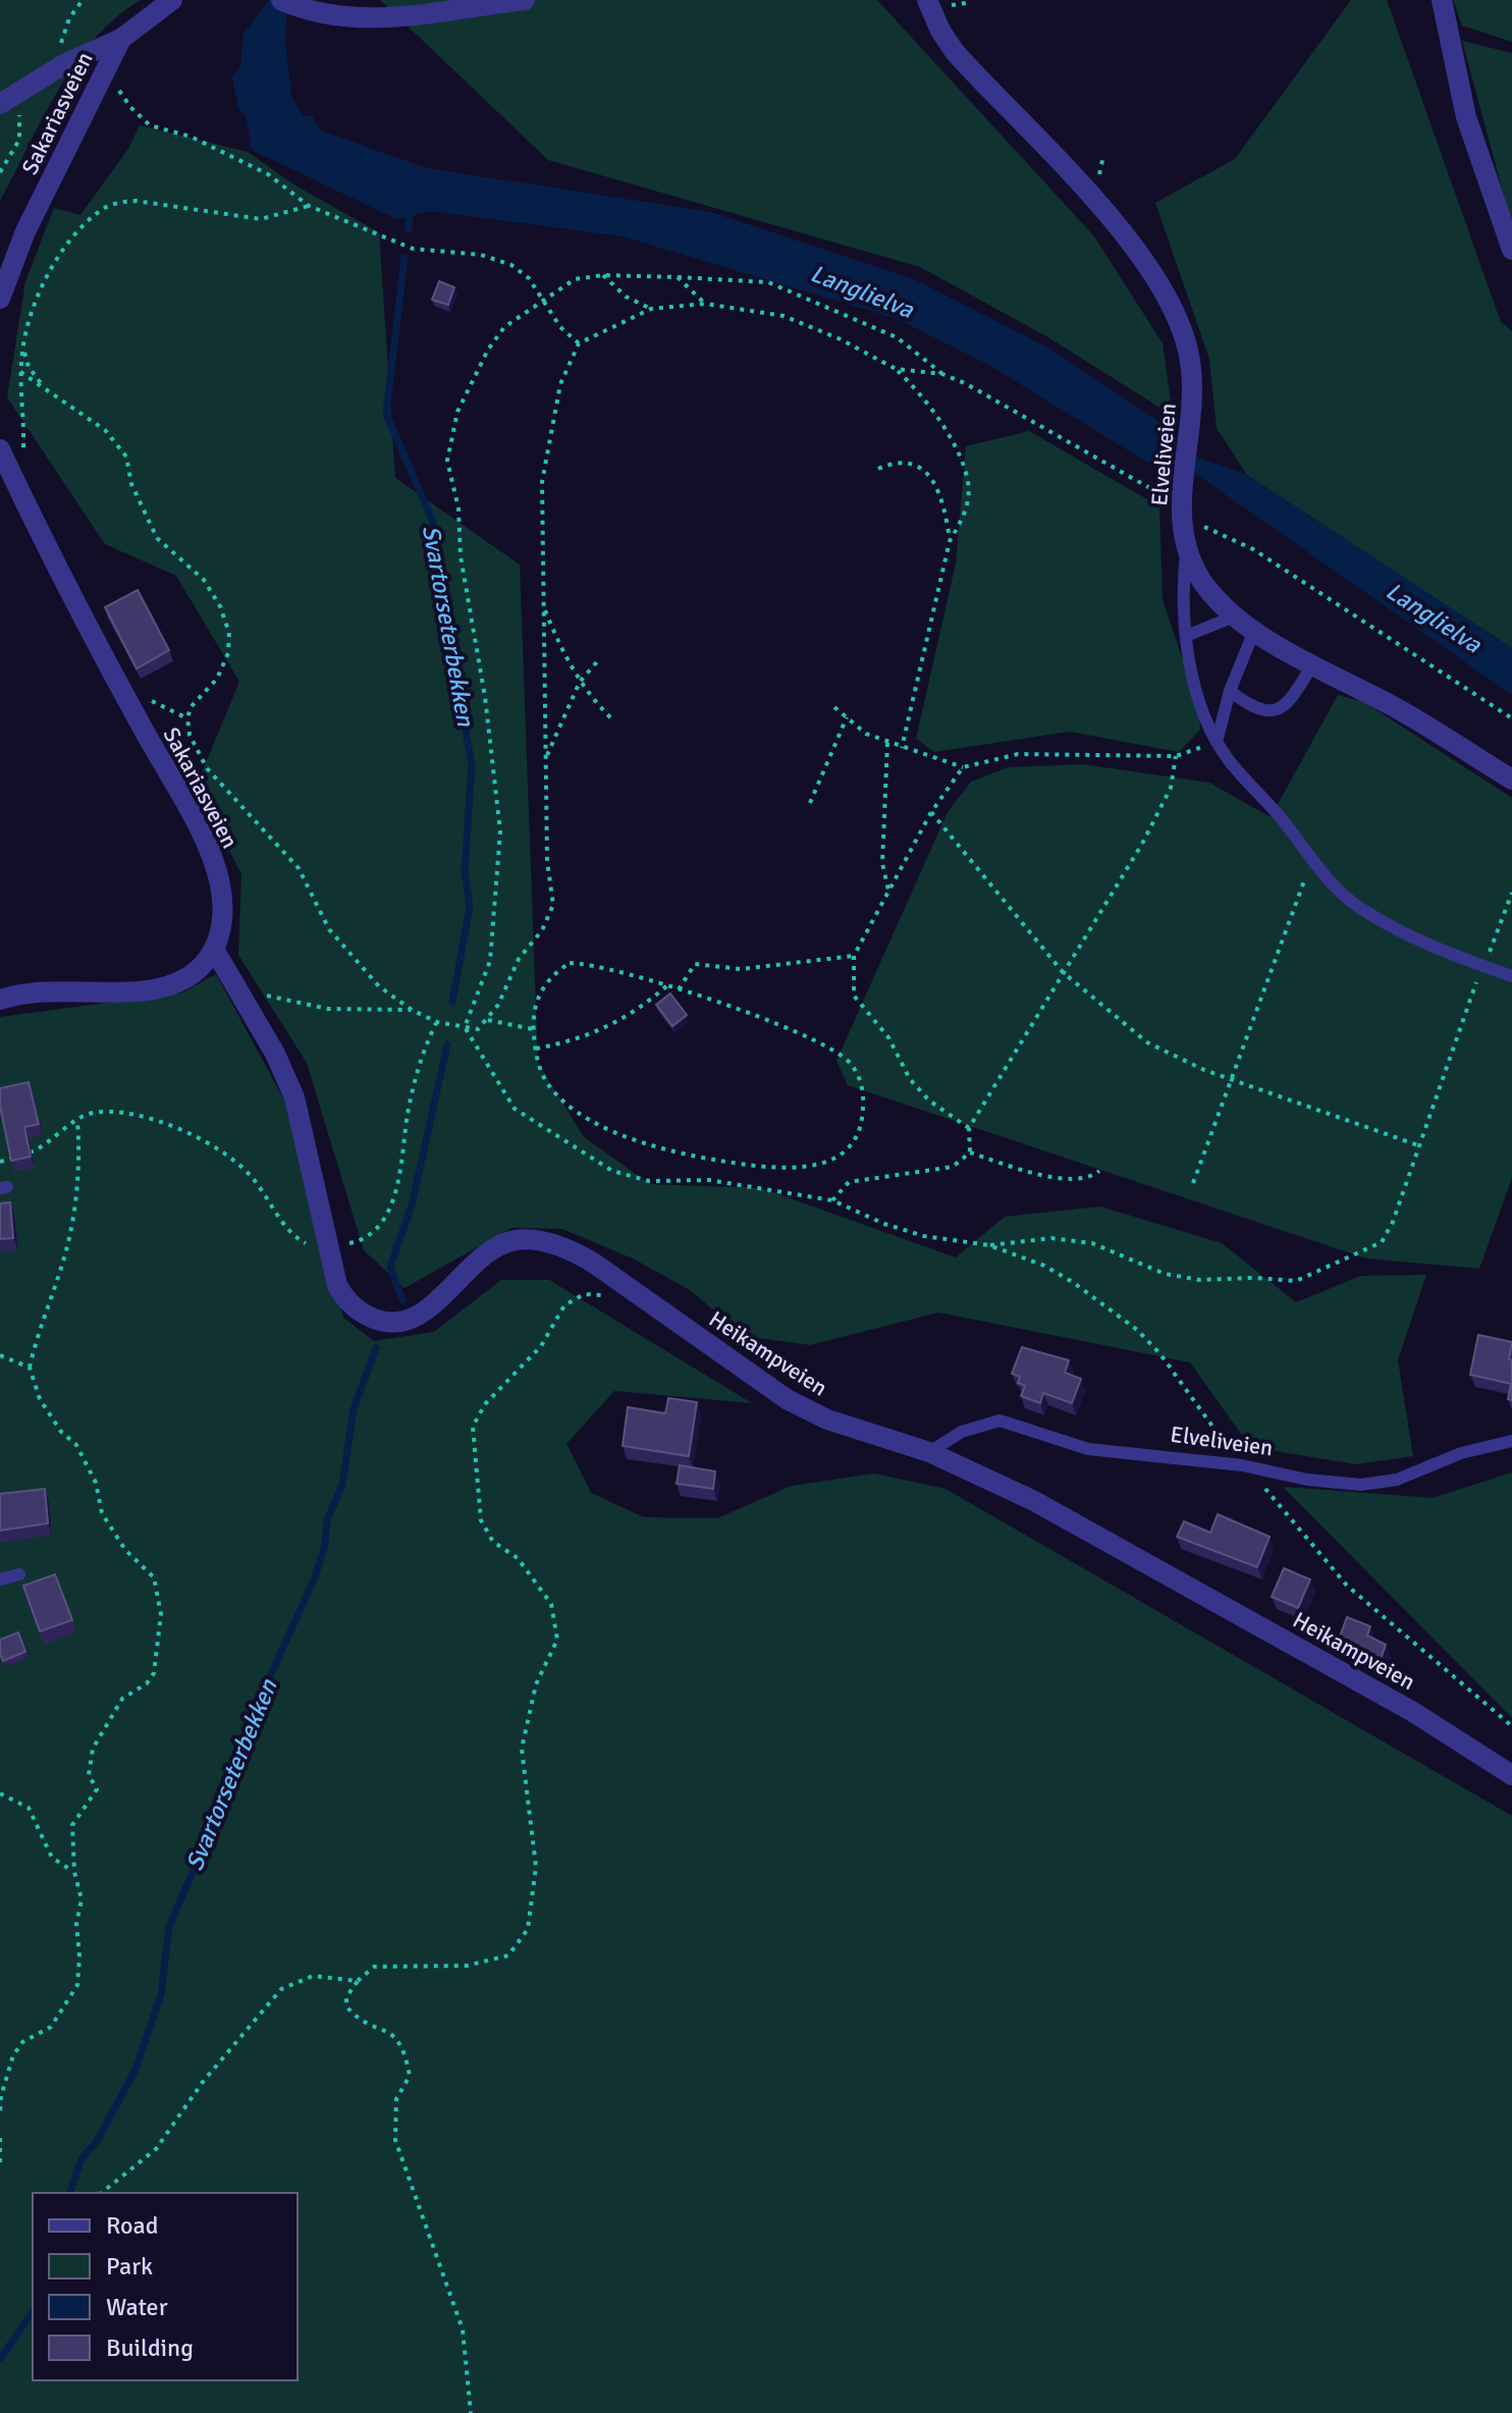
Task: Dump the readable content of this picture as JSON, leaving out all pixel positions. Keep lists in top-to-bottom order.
{
  "streets": {
    "street": ["Sakariasveien", "Elveliveien", "Heikampveien"]
  },
  "crossings": [
    ["Sakariasveien", "Heikampveien"],
    ["Elveliveien", "Heikampveien"]
  ],
  "water": ["Langlielva", "Svartorseterbekken"],
  "legend": [
    "Road",
    "Park",
    "Water",
    "Building"
  ]
}
